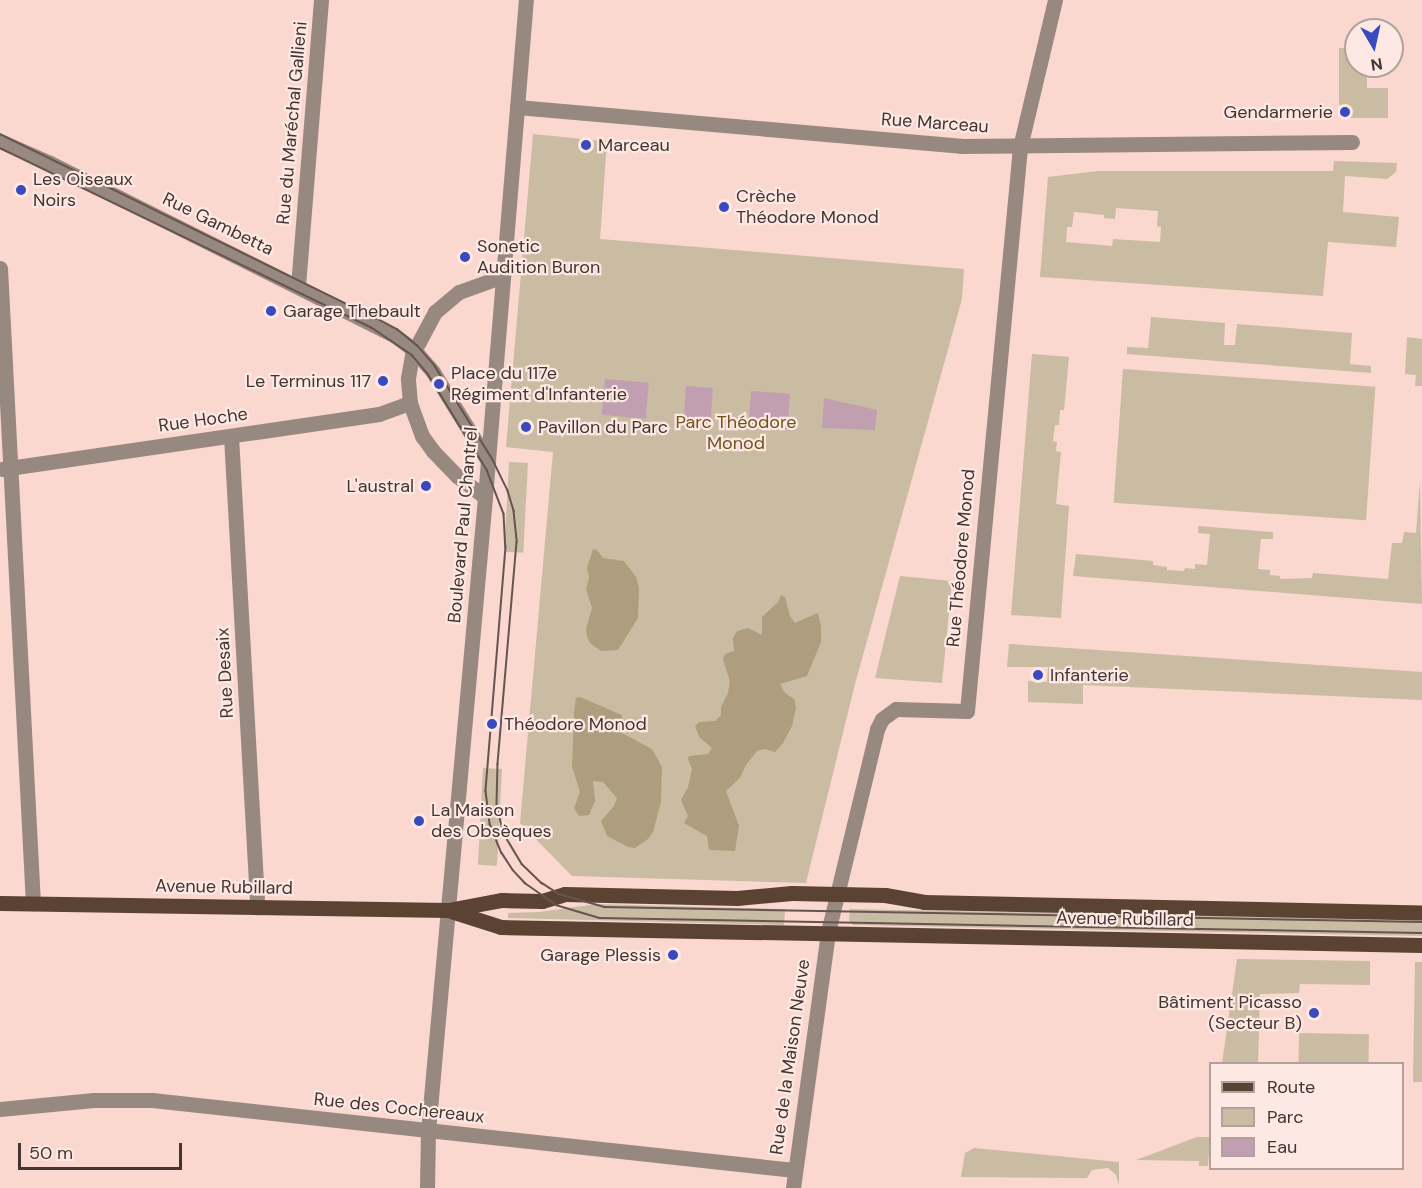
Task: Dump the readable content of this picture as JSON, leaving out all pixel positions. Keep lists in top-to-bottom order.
{
  "streets": {
    "main road": ["Avenue Rubillard"],
    "street": [
      "Rue du Maréchal Gallieni",
      "Rue Marceau",
      "Rue Gambetta",
      "Rue Hoche",
      "Boulevard Paul Chantrel",
      "Rue Théodore Monod",
      "Rue Desaix",
      "Rue de la Maison Neuve",
      "Rue des Cochereaux"
    ]
  },
  "crossings": [
    ["Rue du Maréchal Gallieni", "Rue Gambetta"],
    ["Rue Marceau", "Boulevard Paul Chantrel"],
    ["Rue Marceau", "Rue Théodore Monod"],
    ["Rue Gambetta", "Boulevard Paul Chantrel"],
    ["Rue Hoche", "Rue Desaix"],
    ["Boulevard Paul Chantrel", "Avenue Rubillard"],
    ["Boulevard Paul Chantrel", "Rue des Cochereaux"],
    ["Rue Théodore Monod", "Avenue Rubillard"],
    ["Rue Desaix", "Avenue Rubillard"],
    ["Avenue Rubillard", "Rue de la Maison Neuve"],
    ["Rue de la Maison Neuve", "Rue des Cochereaux"]
  ],
  "parks": ["Parc Théodore Monod"],
  "places": [
    "Gendarmerie",
    "Marceau",
    "Les Oiseaux Noirs",
    "Crèche Théodore Monod",
    "Sonetic Audition Buron",
    "Garage Thebault",
    "Le Terminus 117",
    "Place du 117e Régiment d'Infanterie",
    "Pavillon du Parc",
    "L'austral",
    "Infanterie",
    "Théodore Monod",
    "La Maison des Obsèques",
    "Garage Plessis",
    "Bâtiment Picasso (Secteur B)"
  ],
  "legend": ["Route", "Parc", "Eau"],
  "scale_bar": "50 m",
  "north": "bottom"
}
